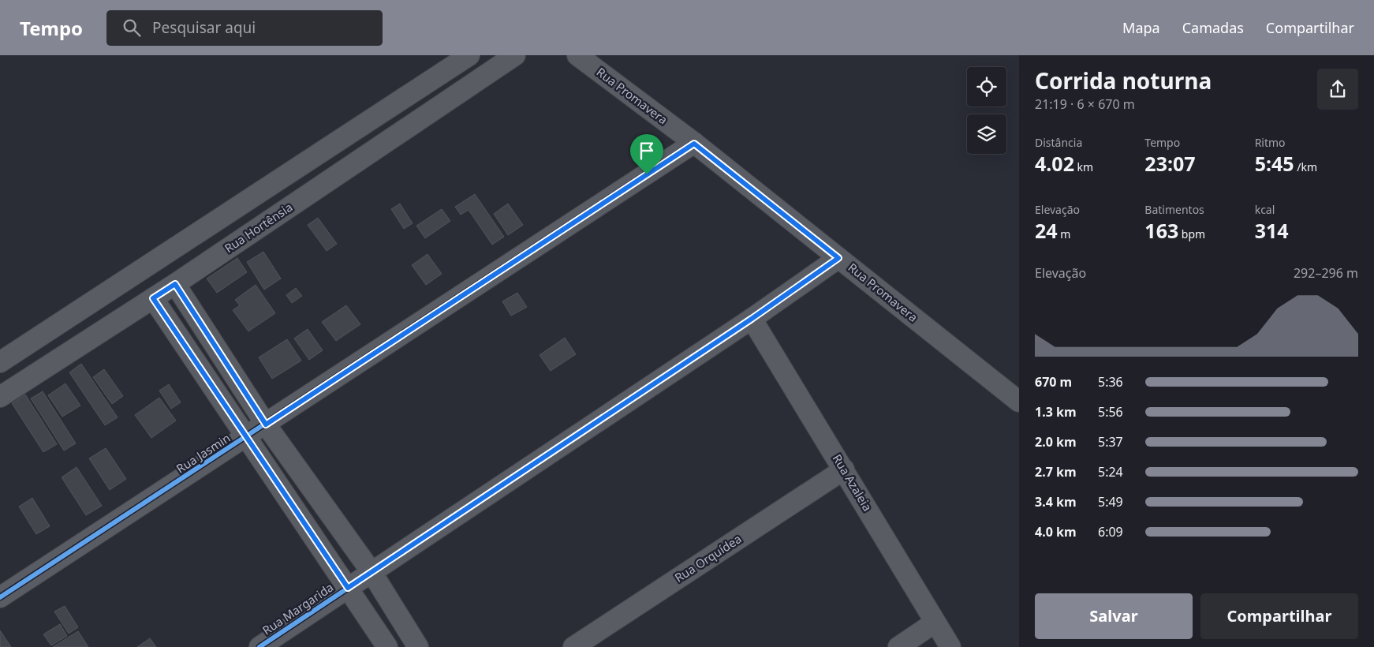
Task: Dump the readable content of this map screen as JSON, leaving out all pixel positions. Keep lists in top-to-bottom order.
{
  "streets": {
    "street": [
      "Rua Promavera",
      "Rua Hortênsia",
      "Rua Jasmin",
      "Rua Azaleia",
      "Rua Orquídea",
      "Rua Margarida"
    ]
  },
  "crossings": [
    ["Rua Promavera", "Rua Jasmin"],
    ["Rua Promavera", "Rua Margarida"],
    ["Rua Azaleia", "Rua Orquídea"],
    ["Rua Azaleia", "Rua Margarida"]
  ],
  "page": {
    "header": "Tempo",
    "search": "Pesquisar aqui",
    "nav": ["Mapa", "Camadas", "Compartilhar"],
    "heading": ["Corrida noturna", "21:19 · 6 × 670 m"],
    "stats": [
      ["Distância", "4.02 km"],
      ["Tempo", "23:07"],
      ["Ritmo", "5:45 /km"],
      ["Elevação", "24 m"],
      ["Batimentos", "163 bpm"],
      ["kcal", "314"]
    ],
    "chart": ["Elevação", "292–296 m"],
    "list": [
      {
        "name": "670 m",
        "note": "5:36"
      },
      {
        "name": "1.3 km",
        "note": "5:56"
      },
      {
        "name": "2.0 km",
        "note": "5:37"
      },
      {
        "name": "2.7 km",
        "note": "5:24"
      },
      {
        "name": "3.4 km",
        "note": "5:49"
      },
      {
        "name": "4.0 km",
        "note": "6:09"
      }
    ],
    "buttons": ["Salvar", "Compartilhar"]
  }
}
